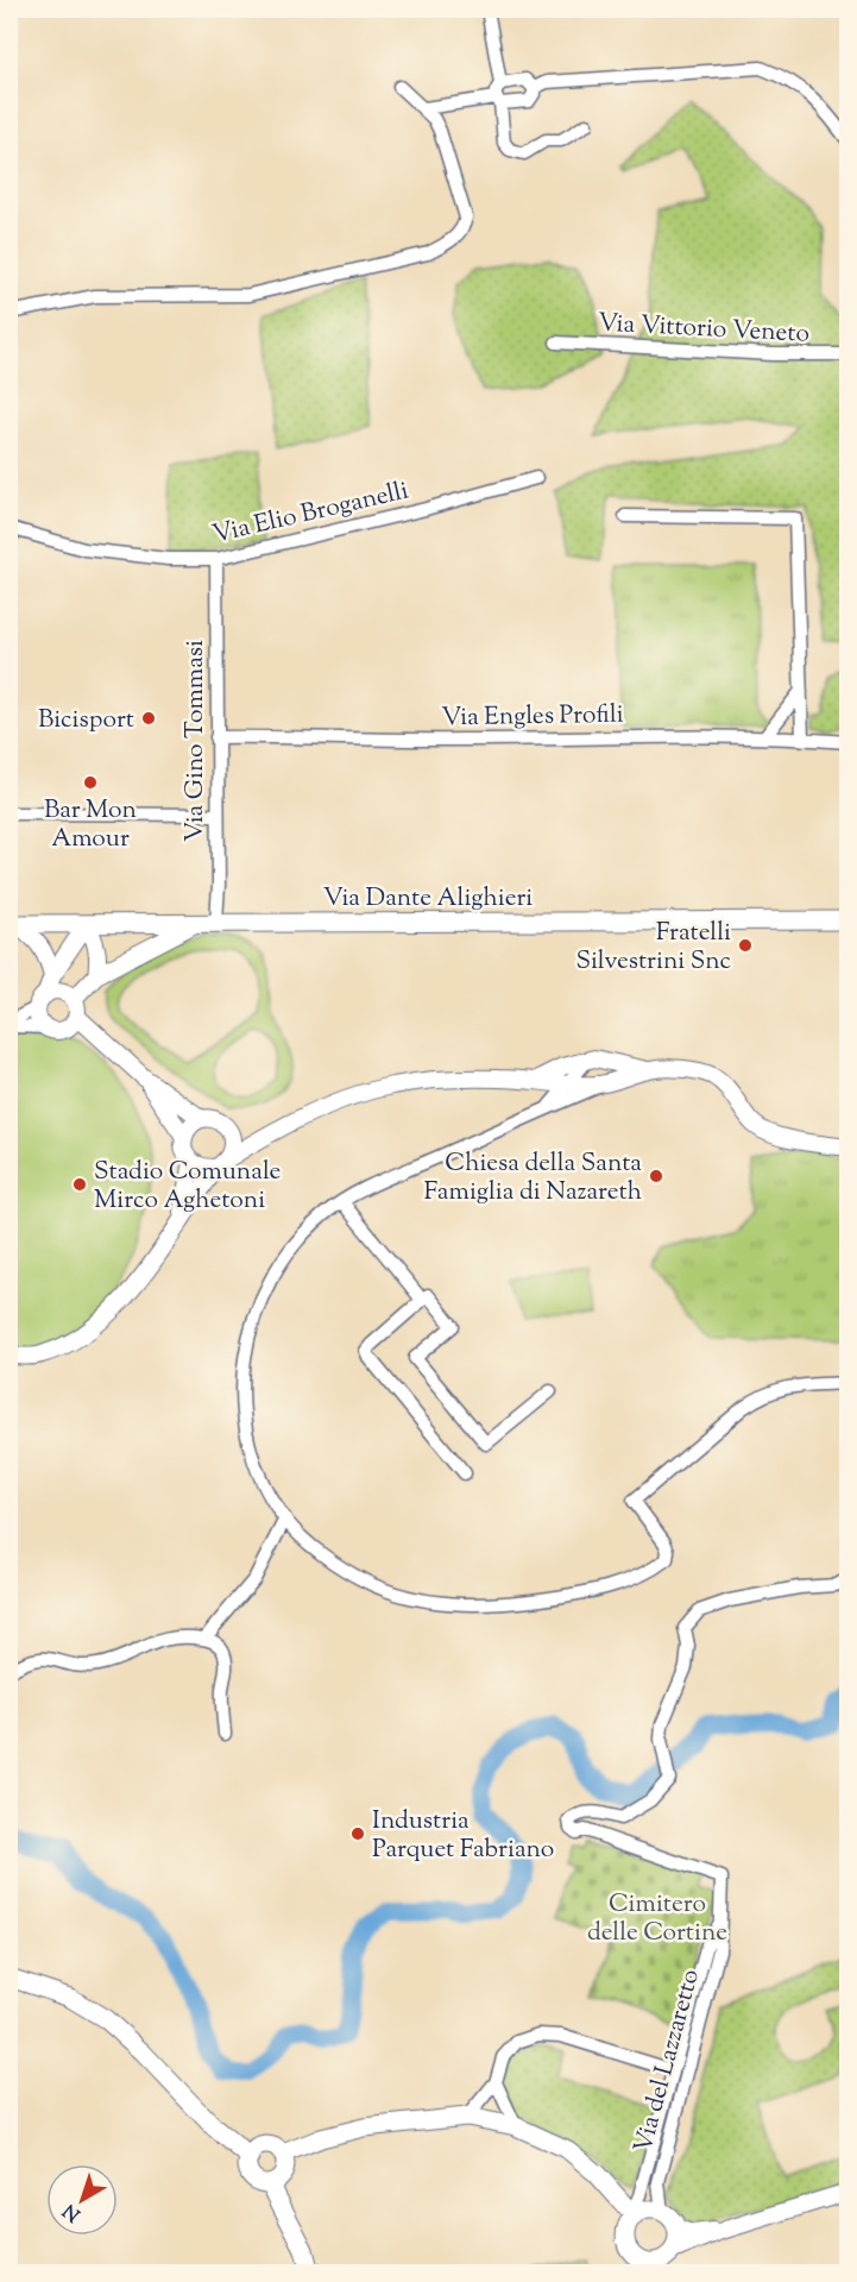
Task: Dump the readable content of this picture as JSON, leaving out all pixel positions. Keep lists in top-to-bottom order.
{
  "streets": {
    "main road": ["Via Dante Alighieri"],
    "street": [
      "Via Vittorio Veneto",
      "Via Elio Broganelli",
      "Via Engles Profili",
      "Via Gino Tommasi",
      "Via del Lazzaretto"
    ]
  },
  "crossings": [
    ["Via Elio Broganelli", "Via Gino Tommasi"],
    ["Via Engles Profili", "Via Gino Tommasi"],
    ["Via Gino Tommasi", "Via Dante Alighieri"]
  ],
  "parks": ["Cimitero delle Cortine"],
  "places": [
    "Bicisport",
    "Bar Mon Amour",
    "Fratelli Silvestrini Snc",
    "Chiesa della Santa Famiglia di Nazareth",
    "Stadio Comunale Mirco Aghetoni",
    "Industria Parquet Fabriano"
  ],
  "north": "bottom left"
}
